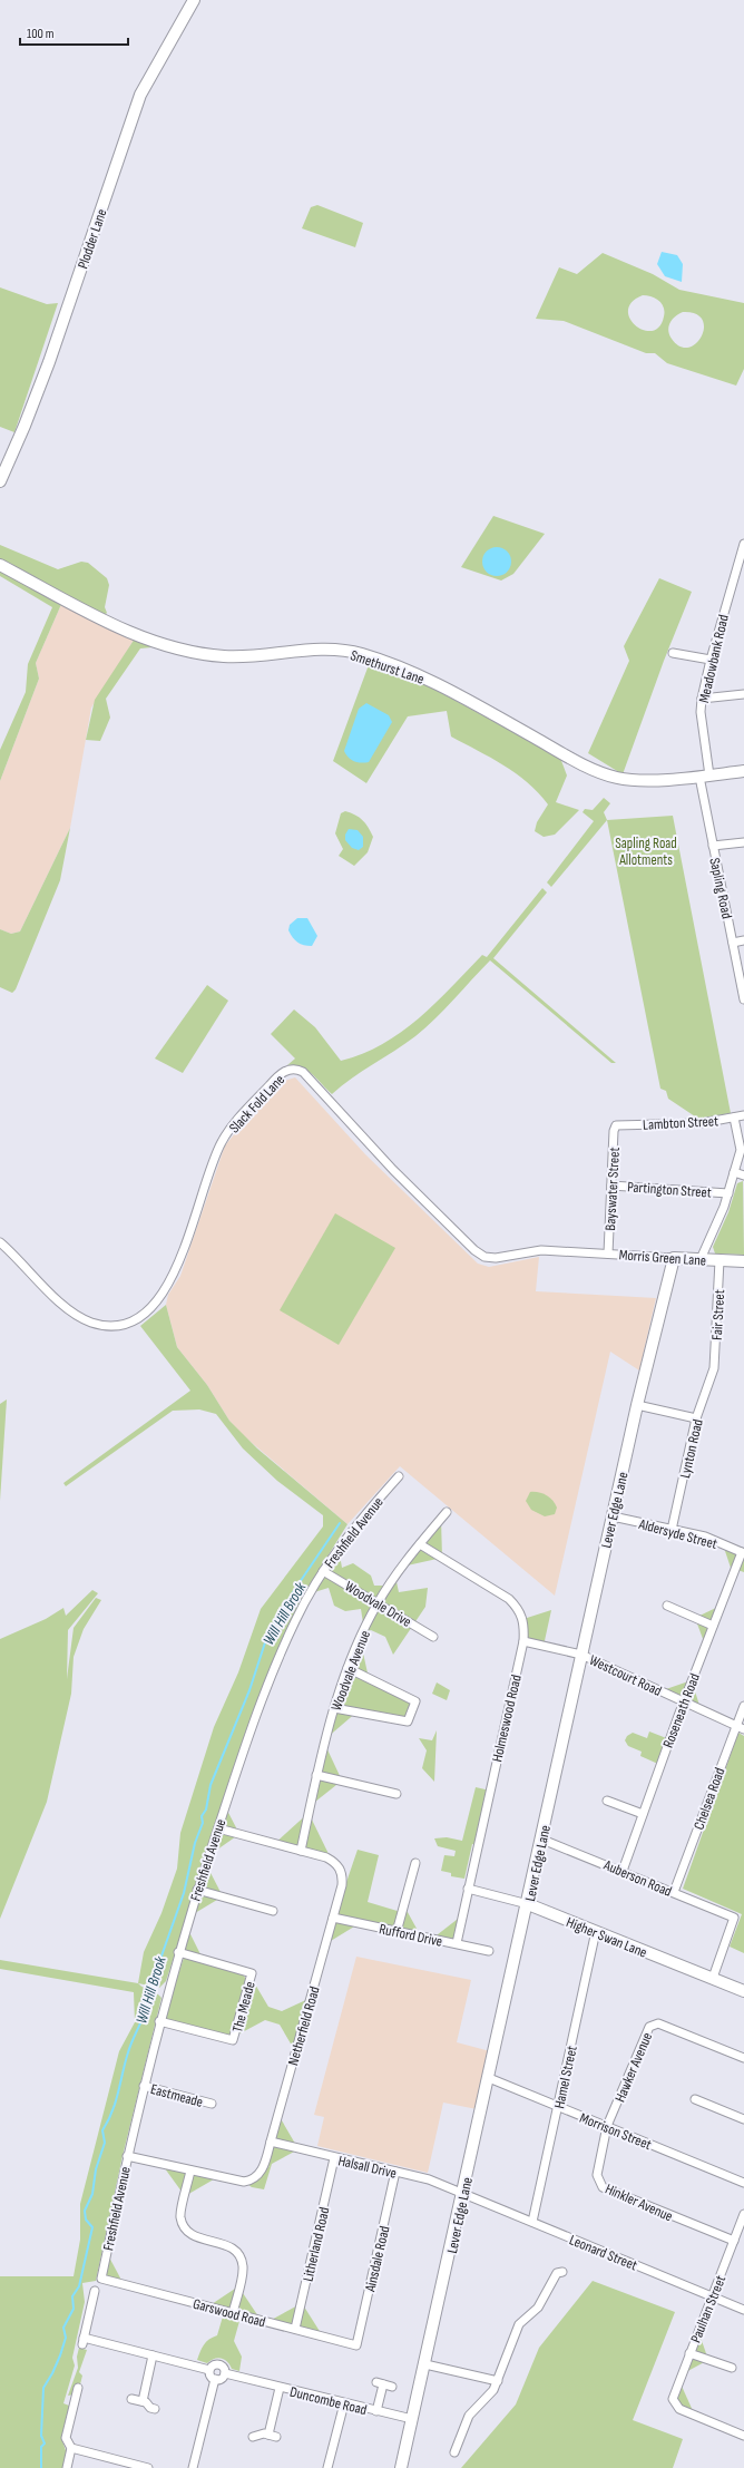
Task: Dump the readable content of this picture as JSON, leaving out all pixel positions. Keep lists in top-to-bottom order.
{
  "streets": {
    "street": [
      "Plodder Lane",
      "Meadowbank Road",
      "Smethurst Lane",
      "Sapling Road",
      "Slack Fold Lane",
      "Lambton Street",
      "Bayswater Street",
      "Partington Street",
      "Morris Green Lane",
      "Fair Street",
      "Lynton Road",
      "Lever Edge Lane",
      "Freshfield Avenue",
      "Aldersyde Street",
      "Woodvale Drive",
      "Woodvale Avenue",
      "Westcourt Road",
      "Roseneath Road",
      "Holmeswood Road",
      "Chelsea Road",
      "Auberson Road",
      "Rufford Drive",
      "Higher Swan Lane",
      "The Meade",
      "Netherfield Road",
      "Hawker Avenue",
      "Hamel Street",
      "Eastmeade",
      "Morrison Street",
      "Halsall Drive",
      "Hinkler Avenue",
      "Litherland Road",
      "Leonard Street",
      "Ainsdale Road",
      "Paulhan Street",
      "Garswood Road",
      "Duncombe Road"
    ]
  },
  "crossings": [
    ["Meadowbank Road", "Smethurst Lane"],
    ["Meadowbank Road", "Sapling Road"],
    ["Smethurst Lane", "Sapling Road"],
    ["Slack Fold Lane", "Morris Green Lane"],
    ["Lambton Street", "Bayswater Street"],
    ["Bayswater Street", "Partington Street"],
    ["Bayswater Street", "Morris Green Lane"],
    ["Morris Green Lane", "Fair Street"],
    ["Morris Green Lane", "Lever Edge Lane"],
    ["Fair Street", "Lynton Road"],
    ["Lynton Road", "Aldersyde Street"],
    ["Lever Edge Lane", "Aldersyde Street"],
    ["Lever Edge Lane", "Westcourt Road"],
    ["Lever Edge Lane", "Auberson Road"],
    ["Lever Edge Lane", "Higher Swan Lane"],
    ["Lever Edge Lane", "Morrison Street"],
    ["Lever Edge Lane", "Halsall Drive"],
    ["Lever Edge Lane", "Leonard Street"],
    ["Lever Edge Lane", "Duncombe Road"],
    ["Freshfield Avenue", "Woodvale Drive"],
    ["Freshfield Avenue", "The Meade"],
    ["Freshfield Avenue", "Netherfield Road"],
    ["Freshfield Avenue", "Eastmeade"],
    ["Freshfield Avenue", "Garswood Road"],
    ["Aldersyde Street", "Roseneath Road"],
    ["Woodvale Drive", "Woodvale Avenue"],
    ["Woodvale Avenue", "Holmeswood Road"],
    ["Woodvale Avenue", "Netherfield Road"],
    ["Westcourt Road", "Roseneath Road"],
    ["Westcourt Road", "Holmeswood Road"],
    ["Westcourt Road", "Chelsea Road"],
    ["Roseneath Road", "Auberson Road"],
    ["Holmeswood Road", "Rufford Drive"],
    ["Holmeswood Road", "Higher Swan Lane"],
    ["Chelsea Road", "Auberson Road"],
    ["Auberson Road", "Higher Swan Lane"],
    ["Rufford Drive", "Netherfield Road"],
    ["Higher Swan Lane", "Hamel Street"],
    ["Netherfield Road", "Halsall Drive"],
    ["Hawker Avenue", "Morrison Street"],
    ["Hawker Avenue", "Hinkler Avenue"],
    ["Hamel Street", "Morrison Street"],
    ["Hamel Street", "Leonard Street"],
    ["Morrison Street", "Hinkler Avenue"],
    ["Halsall Drive", "Litherland Road"],
    ["Halsall Drive", "Leonard Street"],
    ["Halsall Drive", "Ainsdale Road"],
    ["Hinkler Avenue", "Paulhan Street"],
    ["Litherland Road", "Garswood Road"],
    ["Leonard Street", "Paulhan Street"],
    ["Ainsdale Road", "Garswood Road"]
  ],
  "water": ["Will Hill Brook"],
  "parks": ["Sapling Road Allotments"],
  "scale_bar": "100 m"
}
